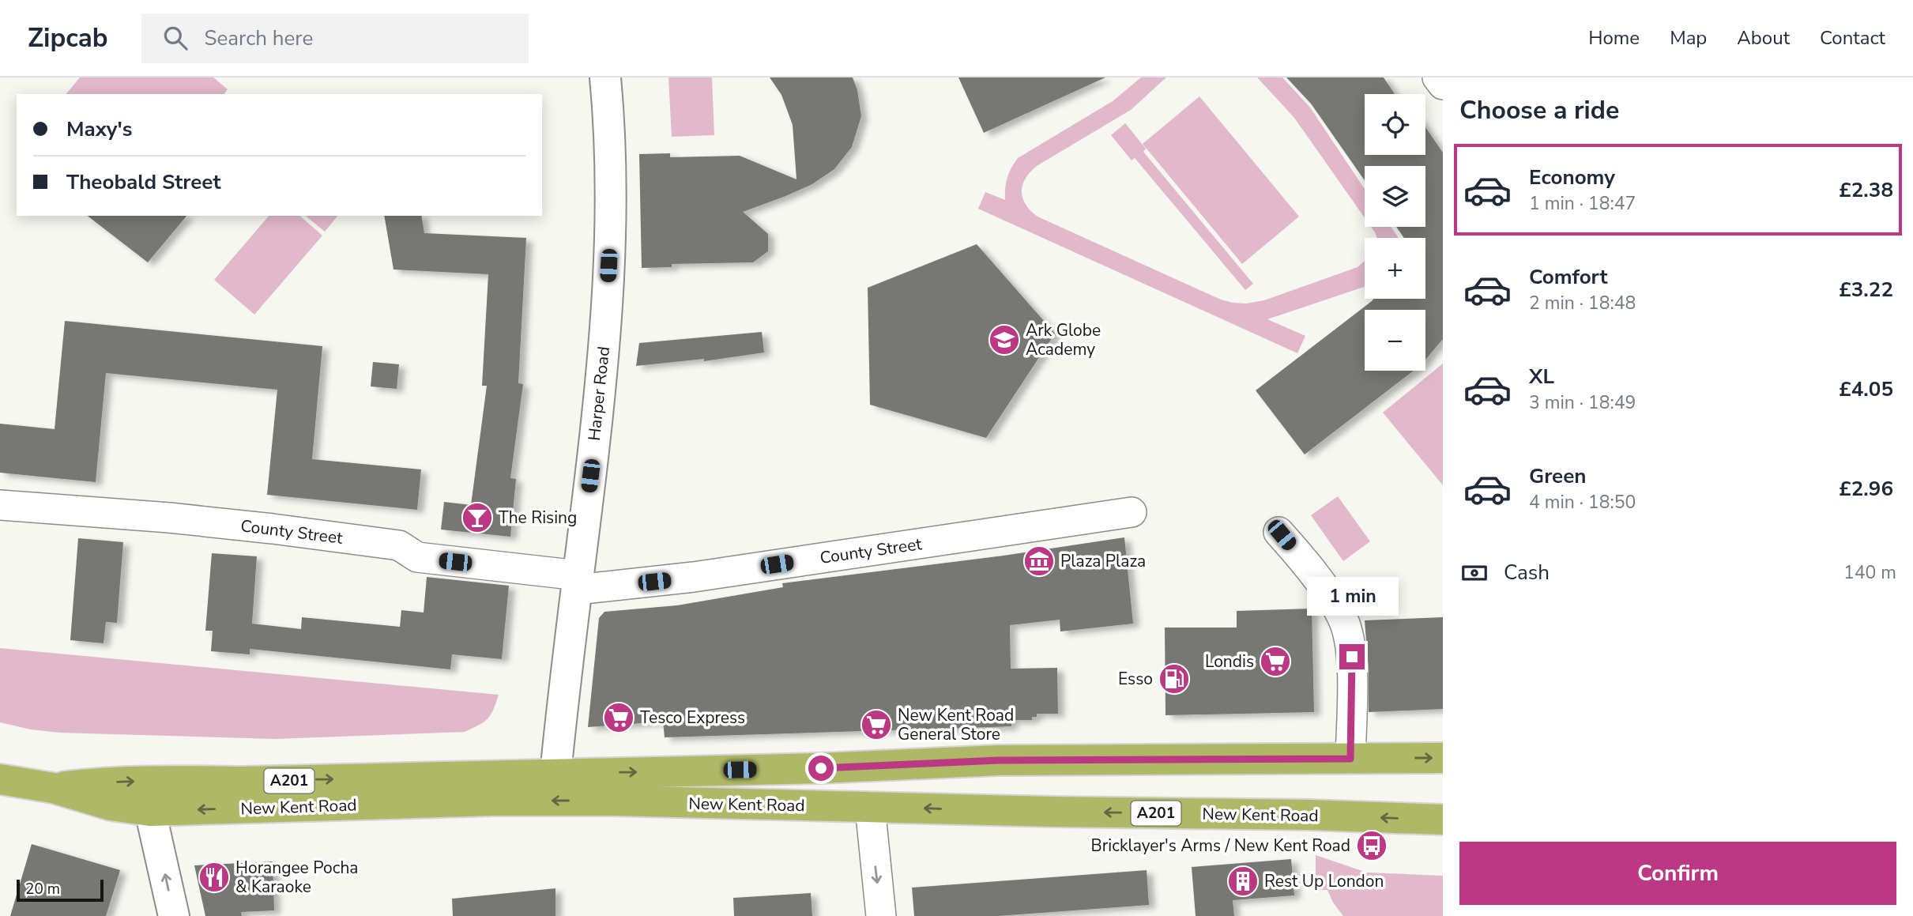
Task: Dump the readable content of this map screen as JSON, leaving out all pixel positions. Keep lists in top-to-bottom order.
{
  "streets": {
    "highway": ["A201", "New Kent Road"],
    "main road": ["Harper Road"],
    "street": ["County Street"]
  },
  "crossings": [
    ["Harper Road", "County Street"],
    ["Harper Road", "New Kent Road"]
  ],
  "places": {
    "school or university": ["Ark Globe Academy"],
    "bar": ["The Rising"],
    "museum": ["Plaza Plaza"],
    "supermarket": ["Londis", "Tesco Express", "New Kent Road General Store"],
    "fuel station": ["Esso"],
    "bus stop": ["Bricklayer's Arms / New Kent Road"],
    "restaurant": ["Horangee Pocha & Karaoke"],
    "building": ["Rest Up London"]
  },
  "scale_bar": "20 m",
  "page": {
    "header": "Zipcab",
    "search": "Search here",
    "nav": [
      "Home",
      "Map",
      "About",
      "Contact"
    ],
    "heading": "Choose a ride",
    "map_buttons": ["+", "−"],
    "banner": ["Maxy's", "Theobald Street"],
    "list": [
      {
        "name": "Economy",
        "note": "1 min · 18:47",
        "value": "£2.38"
      },
      {
        "name": "Comfort",
        "note": "2 min · 18:48",
        "value": "£3.22"
      },
      {
        "name": "XL",
        "note": "3 min · 18:49",
        "value": "£4.05"
      },
      {
        "name": "Green",
        "note": "4 min · 18:50",
        "value": "£2.96"
      }
    ],
    "pay": ["Cash", "140 m"],
    "bubble": "1 min",
    "buttons": "Confirm",
    "scale": "20 m"
  }
}
